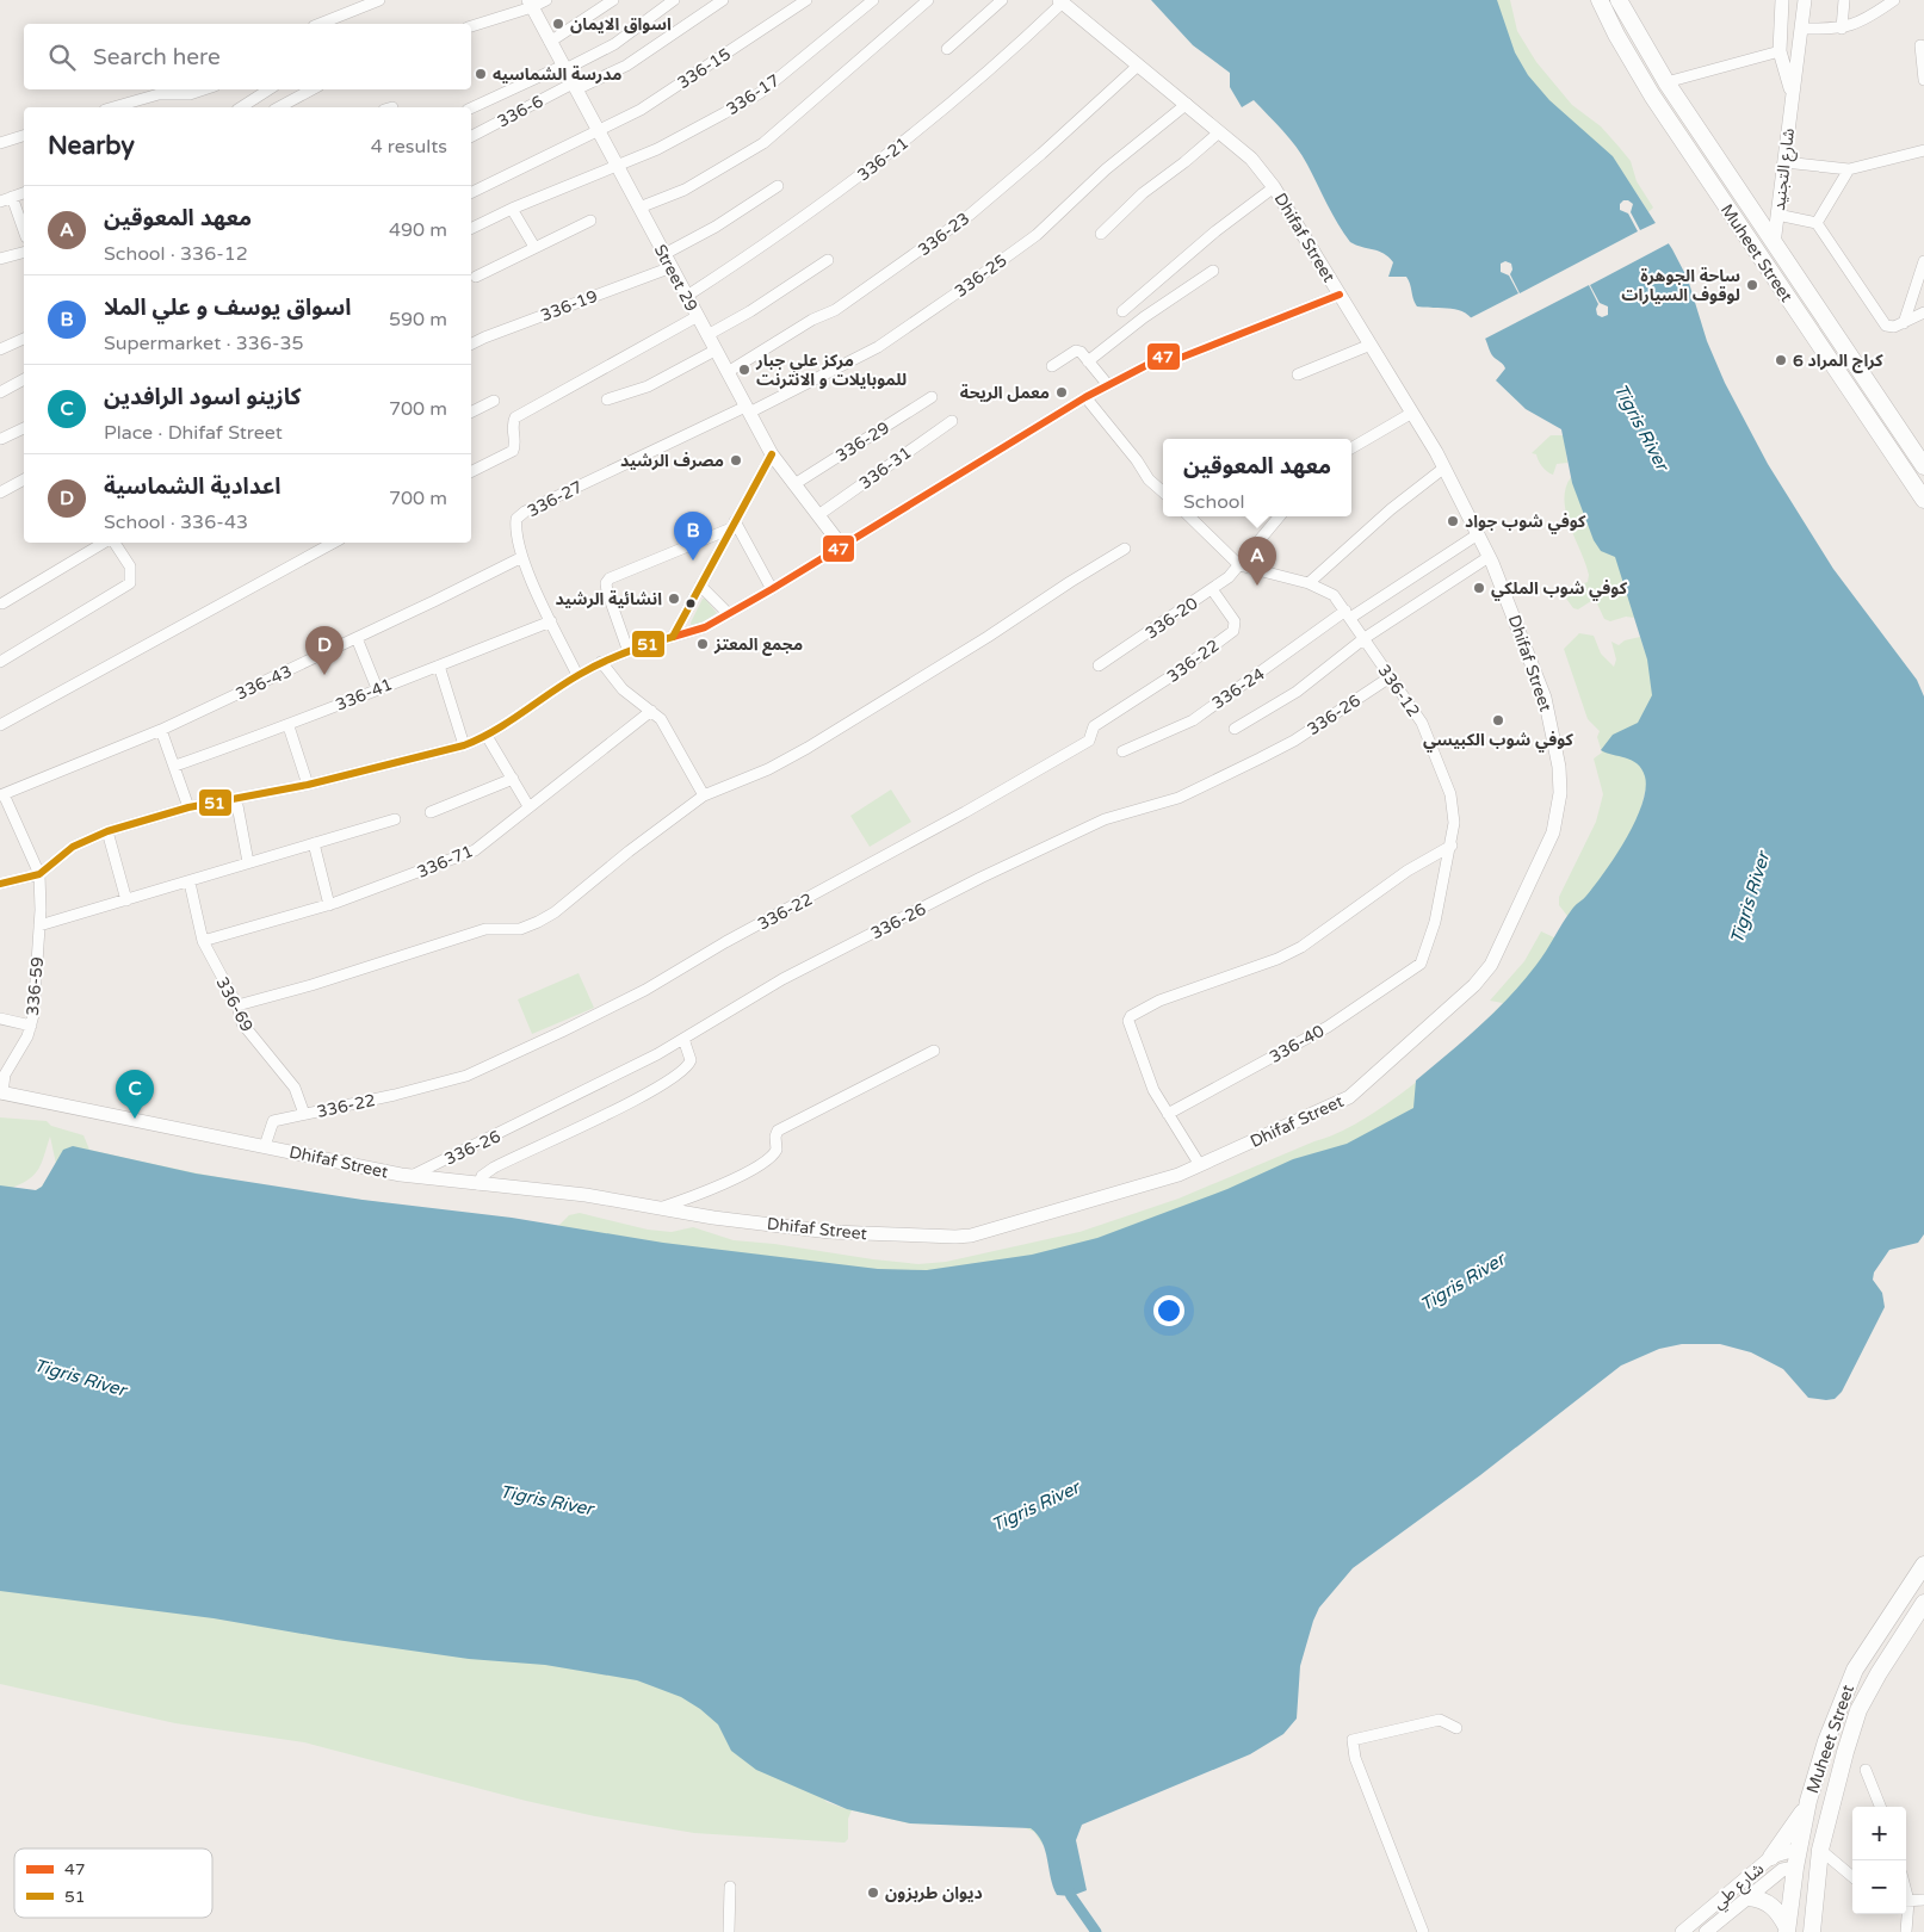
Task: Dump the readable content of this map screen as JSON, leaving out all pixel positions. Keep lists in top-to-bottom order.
{
  "streets": {
    "main road": ["Muheet Street"],
    "street": [
      "336-15",
      "336-17",
      "336-6",
      "336-21",
      "شارع التجنيد",
      "336-23",
      "Dhifaf Street",
      "336-25",
      "Street 29",
      "336-19",
      "336-29",
      "336-31",
      "336-27",
      "336-20",
      "336-22",
      "336-43",
      "336-24",
      "336-12",
      "336-41",
      "336-26",
      "336-71",
      "336-59",
      "336-69",
      "336-40",
      "شارع طي"
    ]
  },
  "crossings": [
    ["336-15", "Street 29"],
    ["336-17", "Street 29"],
    ["336-6", "Street 29"],
    ["336-21", "Dhifaf Street"],
    ["336-21", "Street 29"],
    ["شارع التجنيد", "Muheet Street"],
    ["336-23", "Dhifaf Street"],
    ["336-23", "Street 29"],
    ["Dhifaf Street", "336-25"],
    ["Dhifaf Street", "336-22"],
    ["Dhifaf Street", "336-24"],
    ["Dhifaf Street", "336-26"],
    ["Dhifaf Street", "336-59"],
    ["Muheet Street", "شارع طي"],
    ["336-25", "Street 29"],
    ["336-25", "336-27"],
    ["Street 29", "336-19"],
    ["Street 29", "336-29"],
    ["Street 29", "336-31"],
    ["Street 29", "336-27"],
    ["336-27", "336-43"],
    ["336-27", "336-41"],
    ["336-20", "336-22"],
    ["336-20", "336-12"],
    ["336-22", "336-69"],
    ["336-24", "336-12"],
    ["336-12", "336-26"],
    ["336-12", "336-40"],
    ["336-71", "336-69"]
  ],
  "water": ["Tigris River"],
  "places": [
    "اسواق الايمان",
    "مدرسة الشماسيه",
    "ساحة الجوهرة لوقوف السيارات",
    "كراج المراد 6",
    "مركز علي جبار للموبايلات و الانترنت",
    "معمل الريحة",
    "مصرف الرشيد",
    "كوفي شوب جواد",
    "كوفي شوب الملكي",
    "انشائية الرشيد",
    "مجمع المعتز",
    "كوفي شوب الكبيسي",
    "ديوان طربزون"
  ],
  "lines": ["transit line 47", "transit line 51"],
  "legend": ["47", "51"],
  "page": {
    "search": "Search here",
    "heading": ["Nearby", "4 results"],
    "list": [
      {
        "mark": "A",
        "name": "معهد المعوقين",
        "note": "School · 336-12",
        "value": "490 m"
      },
      {
        "mark": "B",
        "name": "اسواق يوسف و علي الملا",
        "note": "Supermarket · 336-35",
        "value": "590 m"
      },
      {
        "mark": "C",
        "name": "كازينو اسود الرافدين",
        "note": "Place · Dhifaf Street",
        "value": "700 m"
      },
      {
        "mark": "D",
        "name": "اعدادية الشماسية",
        "note": "School · 336-43",
        "value": "700 m"
      }
    ],
    "popup": ["معهد المعوقين", "School"],
    "pins": [
      "B",
      "A",
      "D",
      "C"
    ],
    "map_buttons": ["+", "−"]
  }
}
